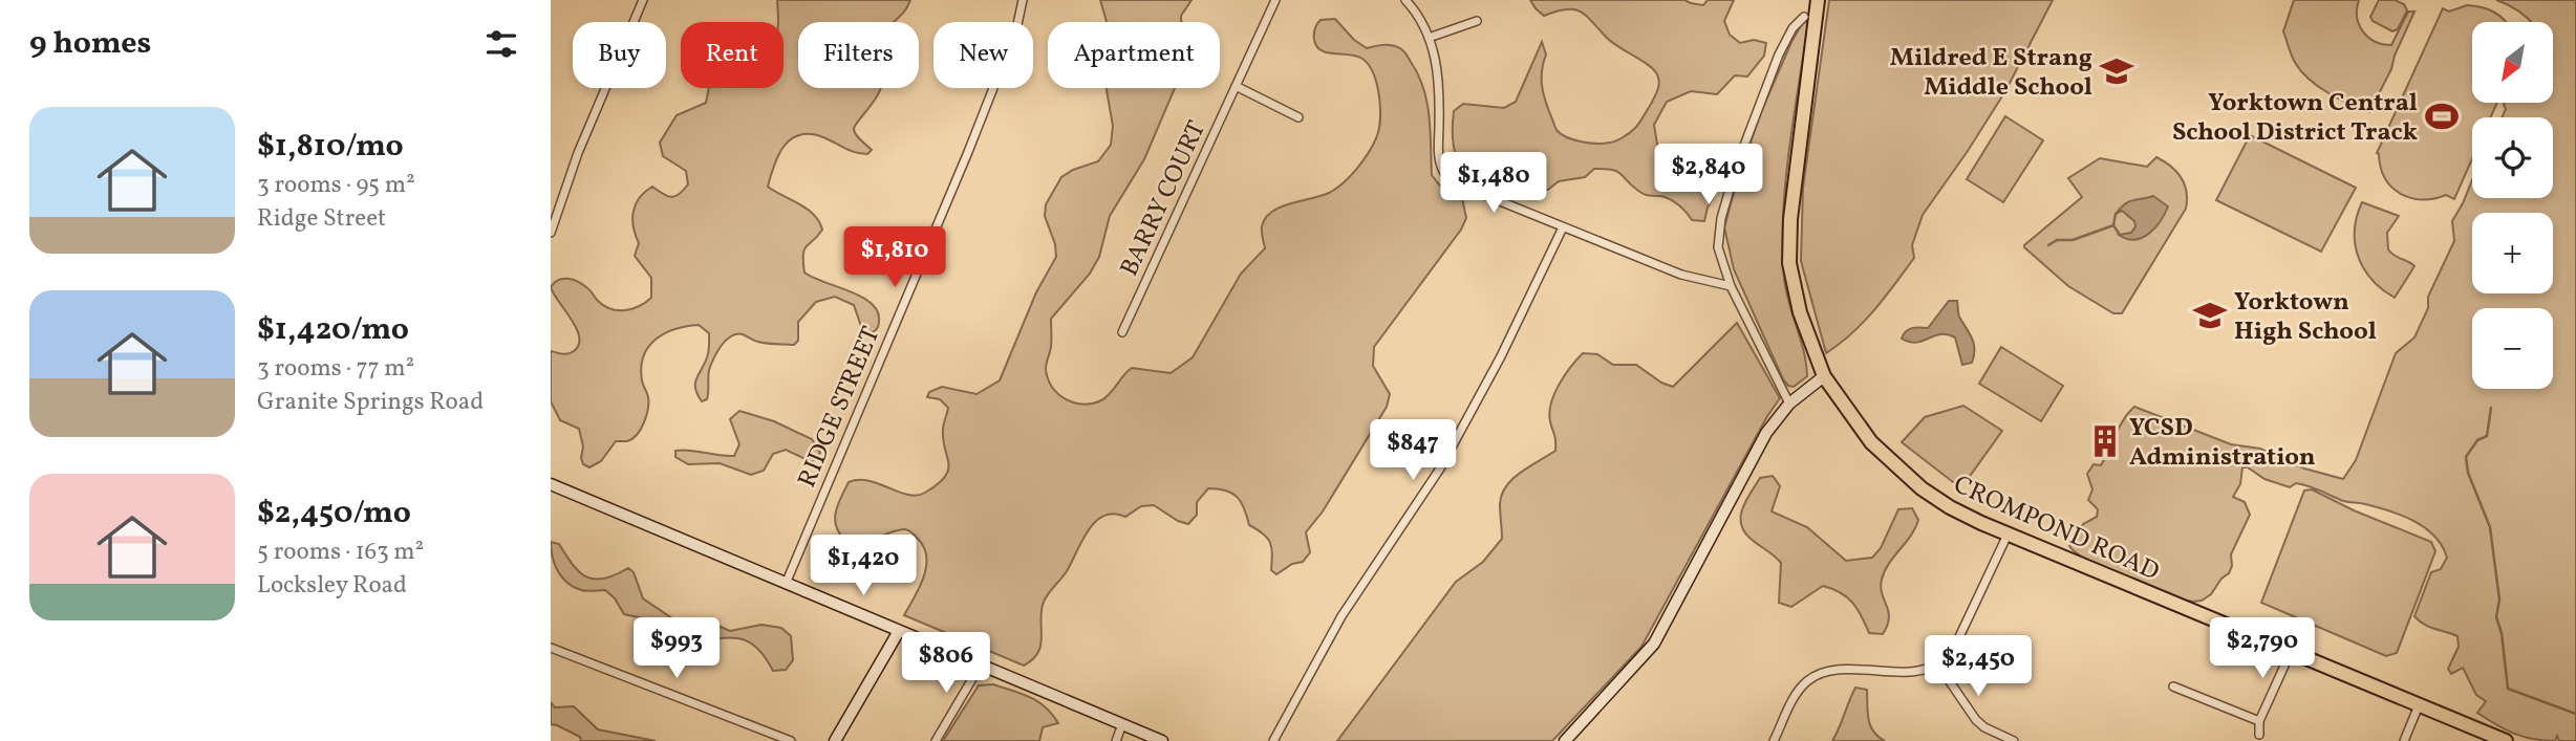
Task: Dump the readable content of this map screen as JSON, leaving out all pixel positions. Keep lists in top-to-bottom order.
{
  "streets": {
    "highway": ["CROMPOND ROAD"],
    "street": ["BARRY COURT", "RIDGE STREET"]
  },
  "places": {
    "school or university": ["Mildred E Strang Middle School", "Yorktown High School"],
    "sports": ["Yorktown Central School District Track"],
    "building": ["YCSD Administration"]
  },
  "north": "bottom left",
  "page": {
    "heading": "9 homes",
    "map_buttons": ["+", "−"],
    "chip": [
      "Buy",
      "Rent",
      "Filters",
      "New",
      "Apartment"
    ],
    "list": [
      {
        "name": "$1,810/mo",
        "note": "3 rooms · 95 m² · Ridge Street"
      },
      {
        "name": "$1,420/mo",
        "note": "3 rooms · 77 m² · Granite Springs Road"
      },
      {
        "name": "$2,450/mo",
        "note": "5 rooms · 163 m² · Locksley Road"
      }
    ],
    "price": [
      "$2,840",
      "$1,480",
      "$1,810",
      "$847",
      "$1,420",
      "$993",
      "$2,790",
      "$806",
      "$2,450"
    ]
  }
}
